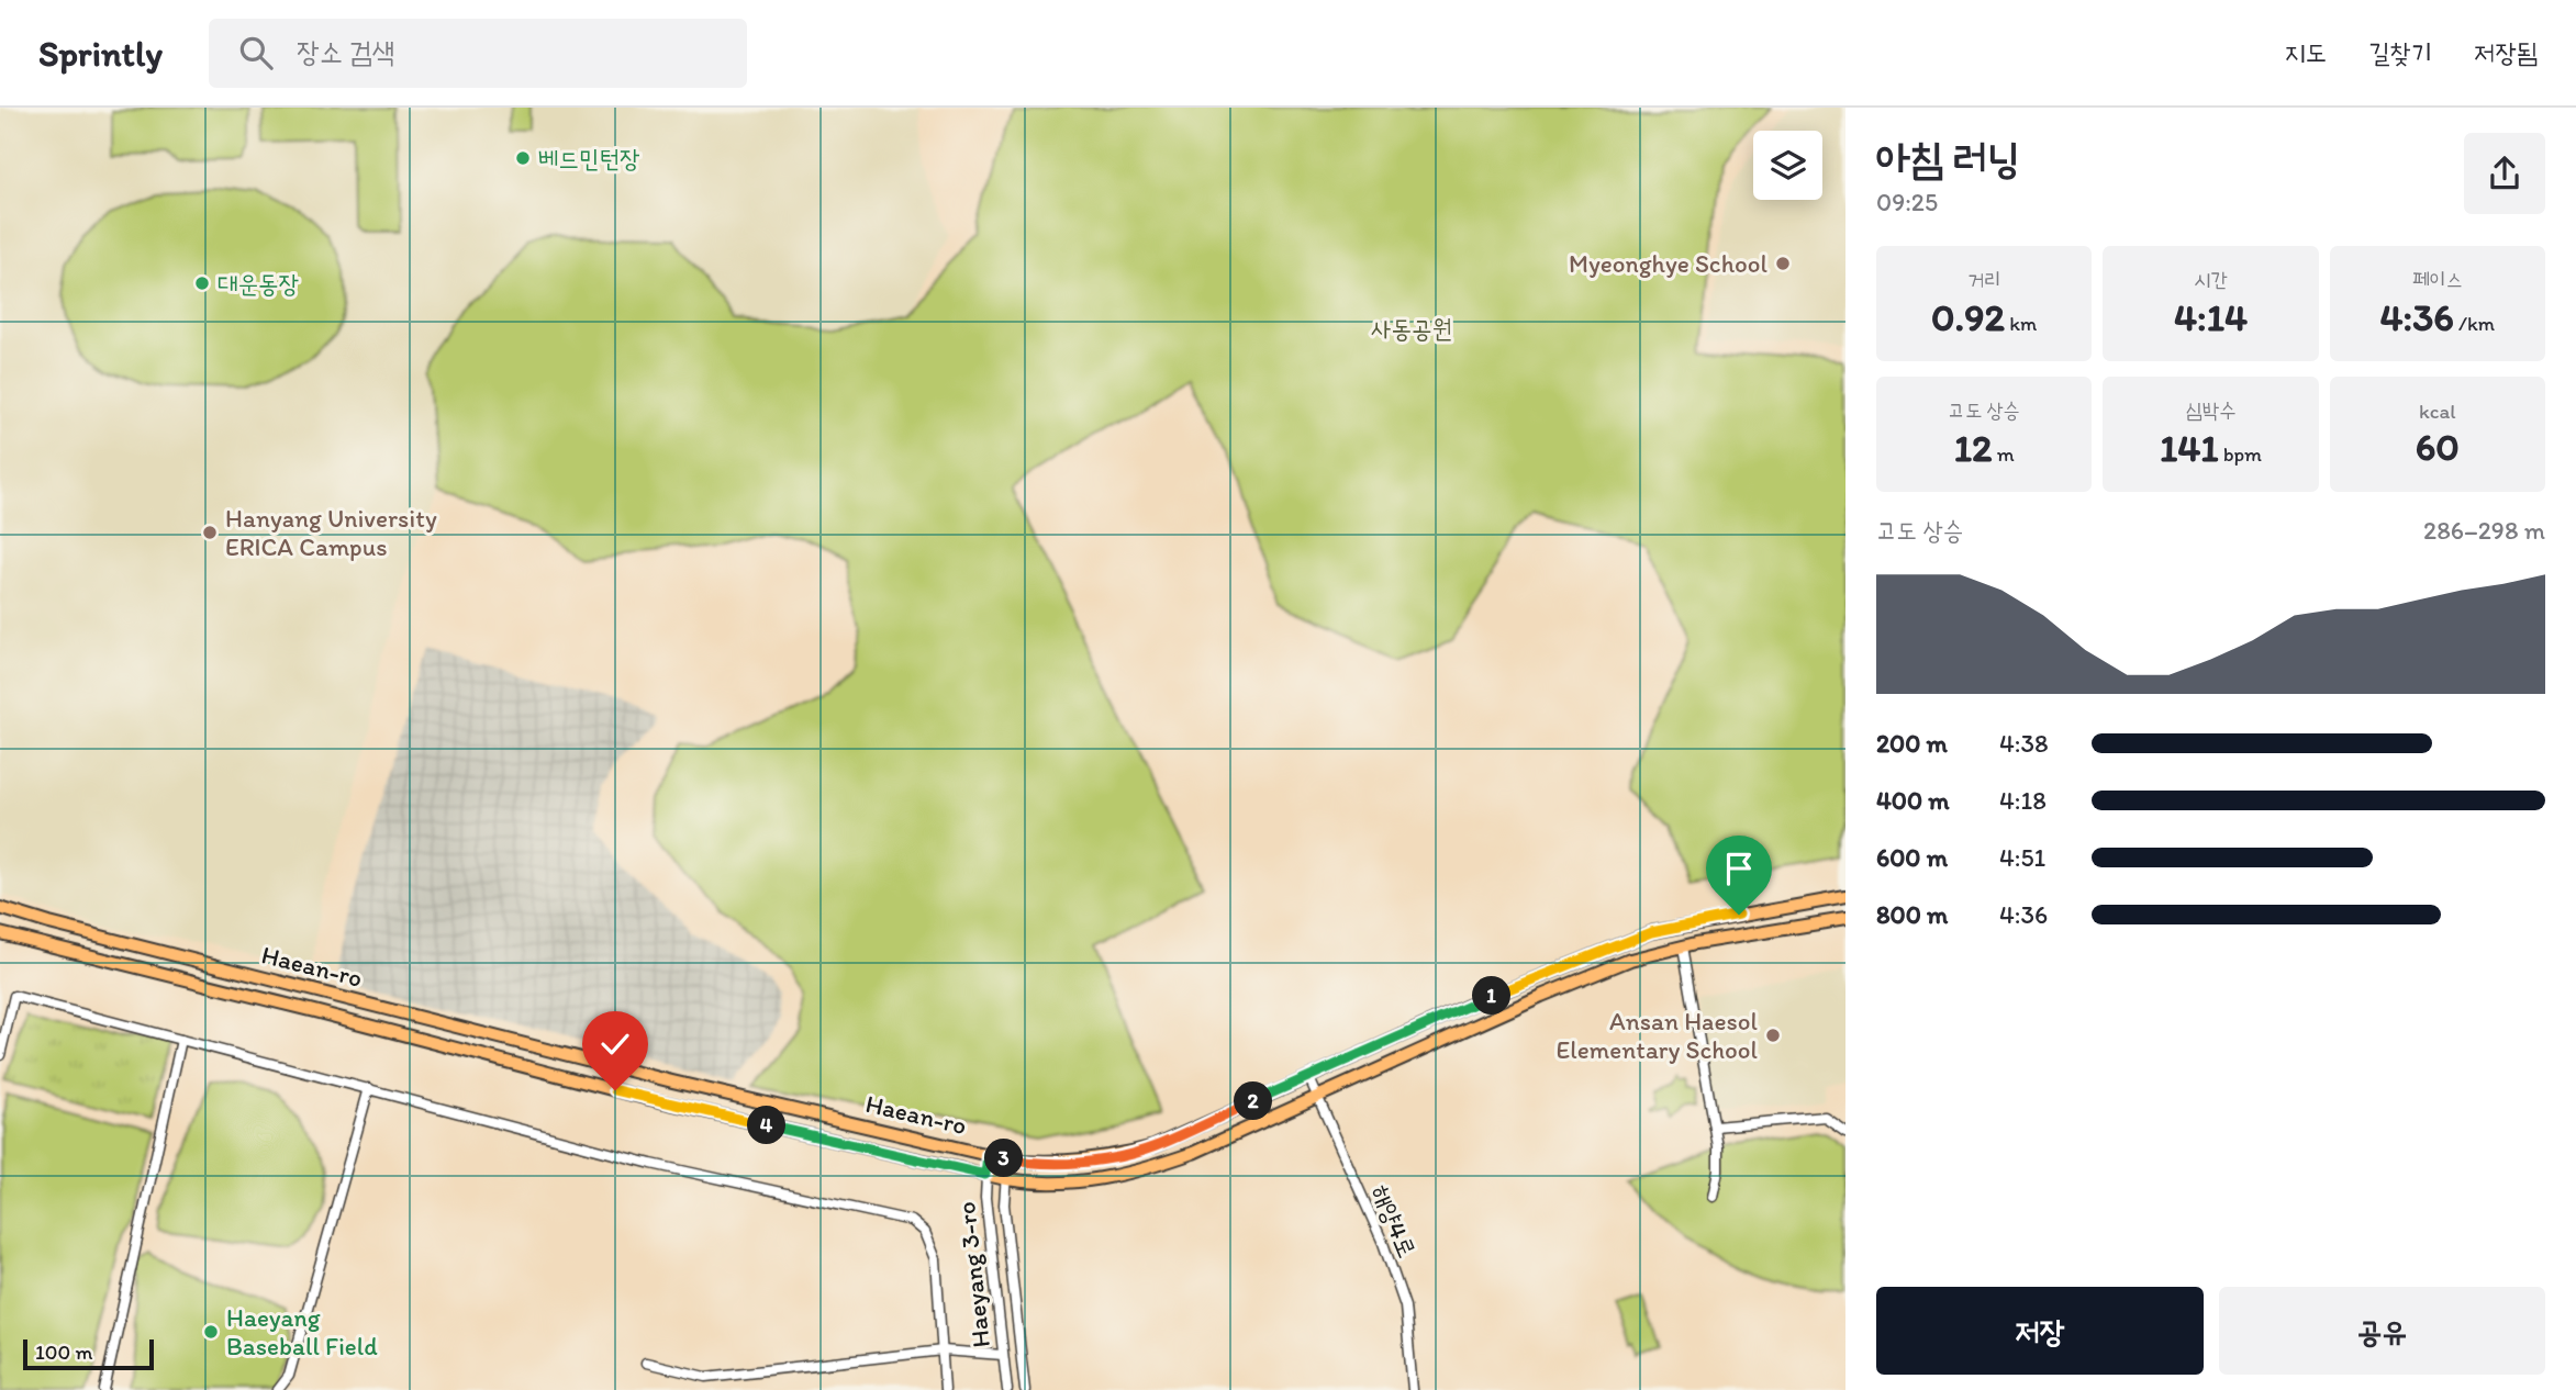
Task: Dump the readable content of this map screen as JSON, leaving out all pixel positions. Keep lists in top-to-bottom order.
{
  "streets": {
    "main road": ["Haean-ro"],
    "street": ["해양4로", "Haeyang 3-ro"]
  },
  "crossings": [
    ["Haean-ro", "해양4로"],
    ["Haean-ro", "Haeyang 3-ro"]
  ],
  "parks": ["사동공원"],
  "places": [
    "베드민턴장",
    "Myeonghye School",
    "대운동장",
    "Hanyang University ERICA Campus",
    "Ansan Haesol Elementary School",
    "Haeyang Baseball Field"
  ],
  "scale_bar": "100 m",
  "page": {
    "header": "Sprintly",
    "search": "장소 검색",
    "nav": ["지도", "길찾기", "저장됨"],
    "heading": ["아침 러닝", "09:25"],
    "stats": [
      ["거리", "0.92 km"],
      ["시간", "4:14"],
      ["페이스", "4:36 /km"],
      ["고도 상승", "12 m"],
      ["심박수", "141 bpm"],
      ["kcal", "60"]
    ],
    "chart": ["고도 상승", "286–298 m"],
    "list": [
      {
        "name": "200 m",
        "note": "4:38"
      },
      {
        "name": "400 m",
        "note": "4:18"
      },
      {
        "name": "600 m",
        "note": "4:51"
      },
      {
        "name": "800 m",
        "note": "4:36"
      }
    ],
    "pins": [
      "1",
      "2",
      "4",
      "3"
    ],
    "buttons": ["저장", "공유"],
    "scale": "100 m"
  }
}
